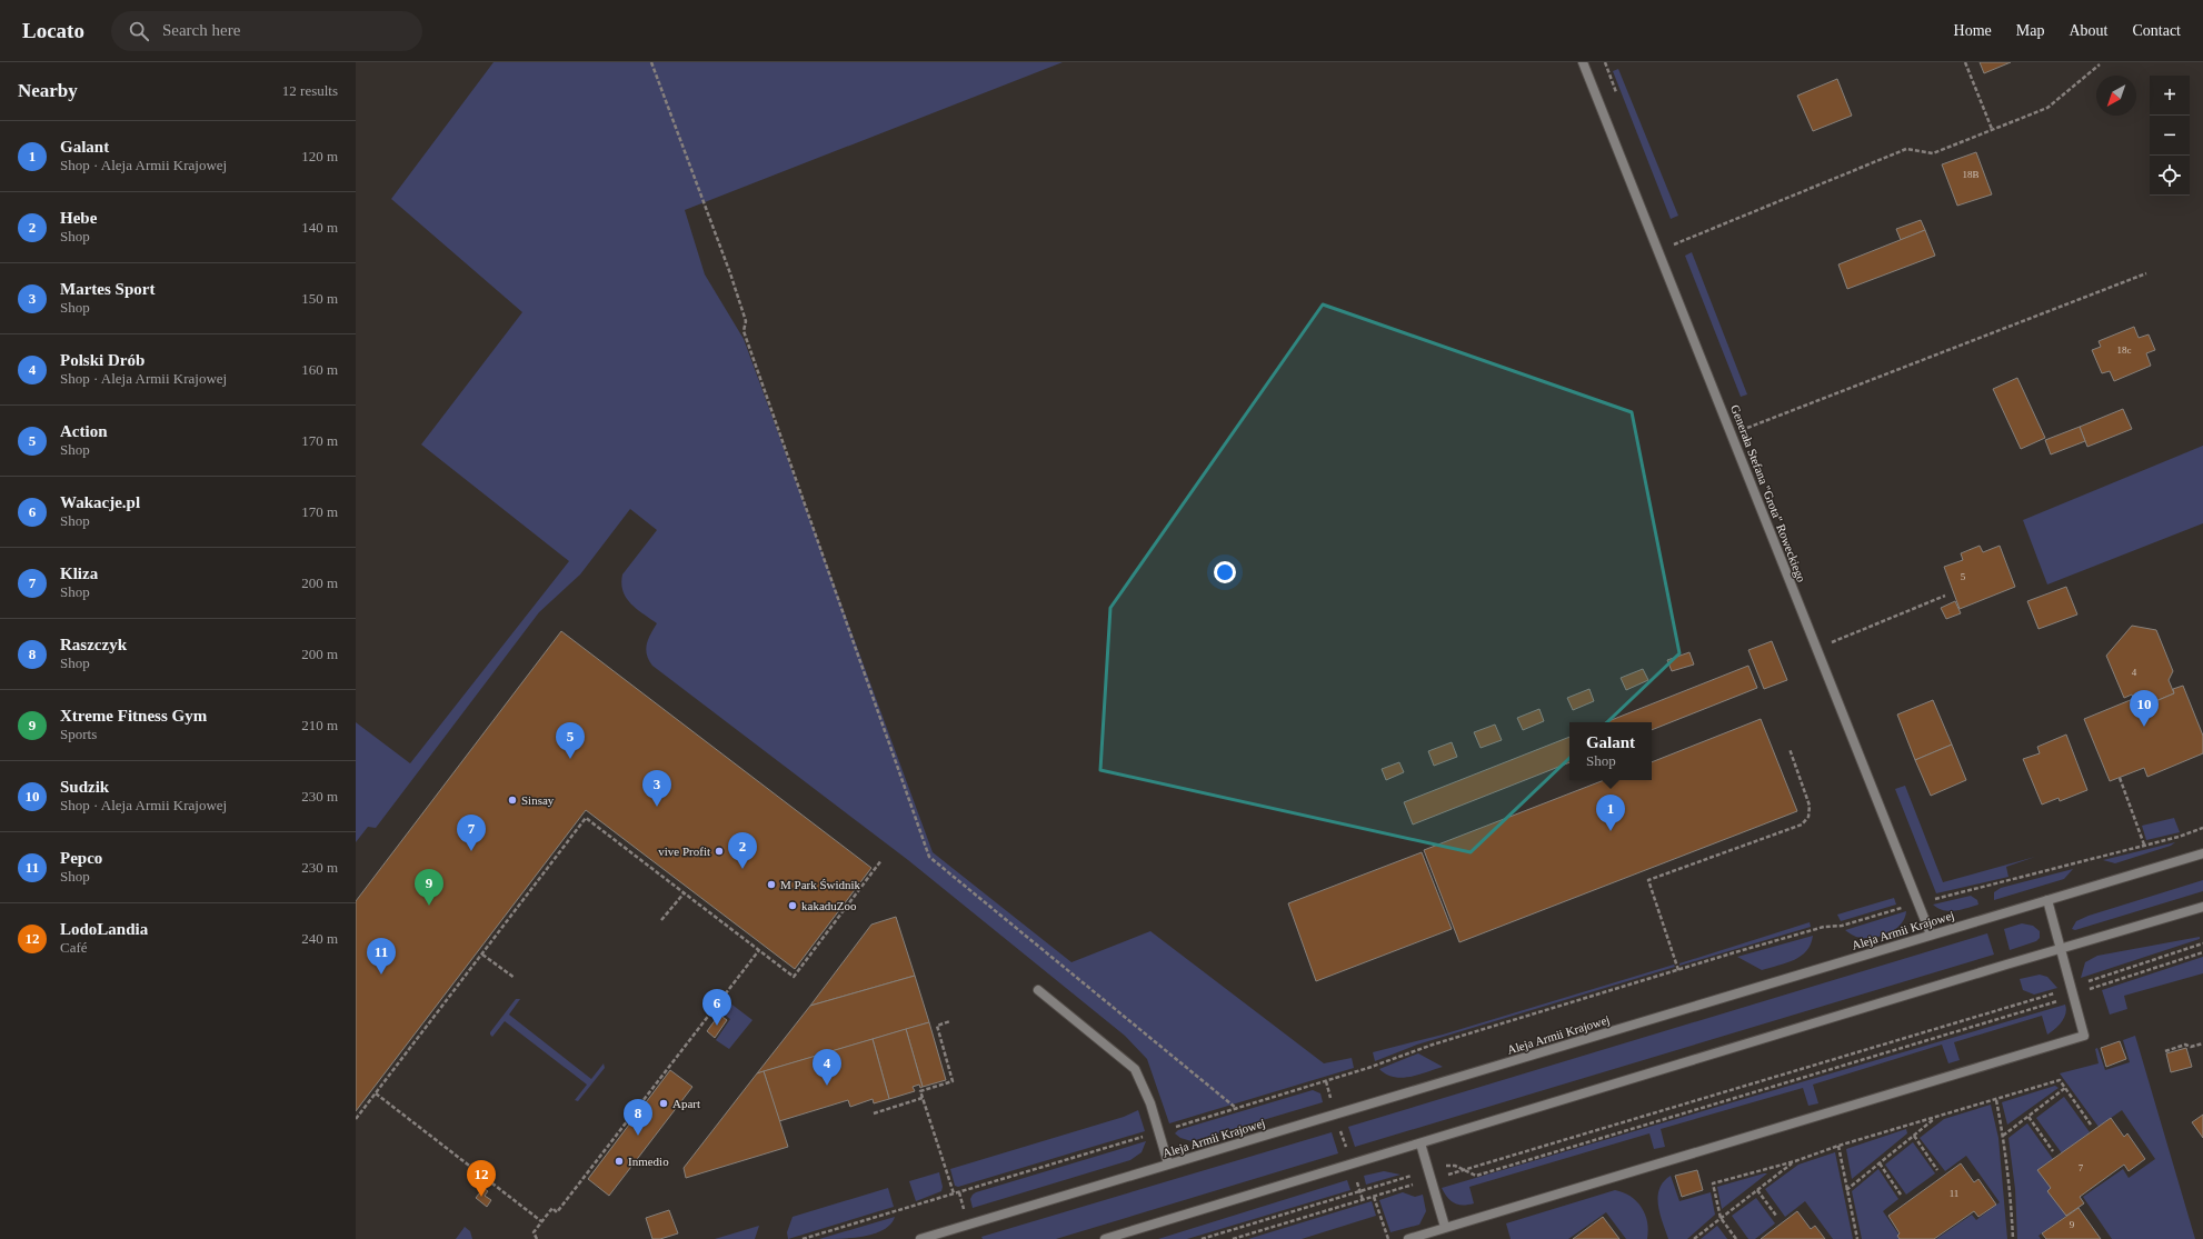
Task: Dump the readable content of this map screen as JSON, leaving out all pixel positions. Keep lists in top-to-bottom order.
{
  "streets": {
    "street": ["Generała Stefana \"Grota\" Roweckiego", "Aleja Armii Krajowej"]
  },
  "crossings": [
    ["Generała Stefana \"Grota\" Roweckiego", "Aleja Armii Krajowej"]
  ],
  "places": [
    "Sinsay",
    "vive Profit",
    "M Park Świdnik",
    "kakaduZoo",
    "Apart",
    "Inmedio"
  ],
  "house_numbers": [
    "18B",
    "18c",
    "5",
    "4",
    "7",
    "11",
    "9"
  ],
  "north": "bottom left",
  "page": {
    "header": "Locato",
    "search": "Search here",
    "nav": [
      "Home",
      "Map",
      "About",
      "Contact"
    ],
    "heading": ["Nearby", "12 results"],
    "map_buttons": ["+", "−"],
    "list": [
      {
        "mark": "1",
        "name": "Galant",
        "note": "Shop · Aleja Armii Krajowej",
        "value": "120 m"
      },
      {
        "mark": "2",
        "name": "Hebe",
        "note": "Shop",
        "value": "140 m"
      },
      {
        "mark": "3",
        "name": "Martes Sport",
        "note": "Shop",
        "value": "150 m"
      },
      {
        "mark": "4",
        "name": "Polski Drób",
        "note": "Shop · Aleja Armii Krajowej",
        "value": "160 m"
      },
      {
        "mark": "5",
        "name": "Action",
        "note": "Shop",
        "value": "170 m"
      },
      {
        "mark": "6",
        "name": "Wakacje.pl",
        "note": "Shop",
        "value": "170 m"
      },
      {
        "mark": "7",
        "name": "Kliza",
        "note": "Shop",
        "value": "200 m"
      },
      {
        "mark": "8",
        "name": "Raszczyk",
        "note": "Shop",
        "value": "200 m"
      },
      {
        "mark": "9",
        "name": "Xtreme Fitness Gym",
        "note": "Sports",
        "value": "210 m"
      },
      {
        "mark": "10",
        "name": "Sudzik",
        "note": "Shop · Aleja Armii Krajowej",
        "value": "230 m"
      },
      {
        "mark": "11",
        "name": "Pepco",
        "note": "Shop",
        "value": "230 m"
      },
      {
        "mark": "12",
        "name": "LodoLandia",
        "note": "Café",
        "value": "240 m"
      }
    ],
    "pins": [
      "10",
      "5",
      "3",
      "1",
      "7",
      "2",
      "9",
      "11",
      "6",
      "4",
      "8",
      "12"
    ],
    "popup": ["Galant", "Shop"]
  }
}
